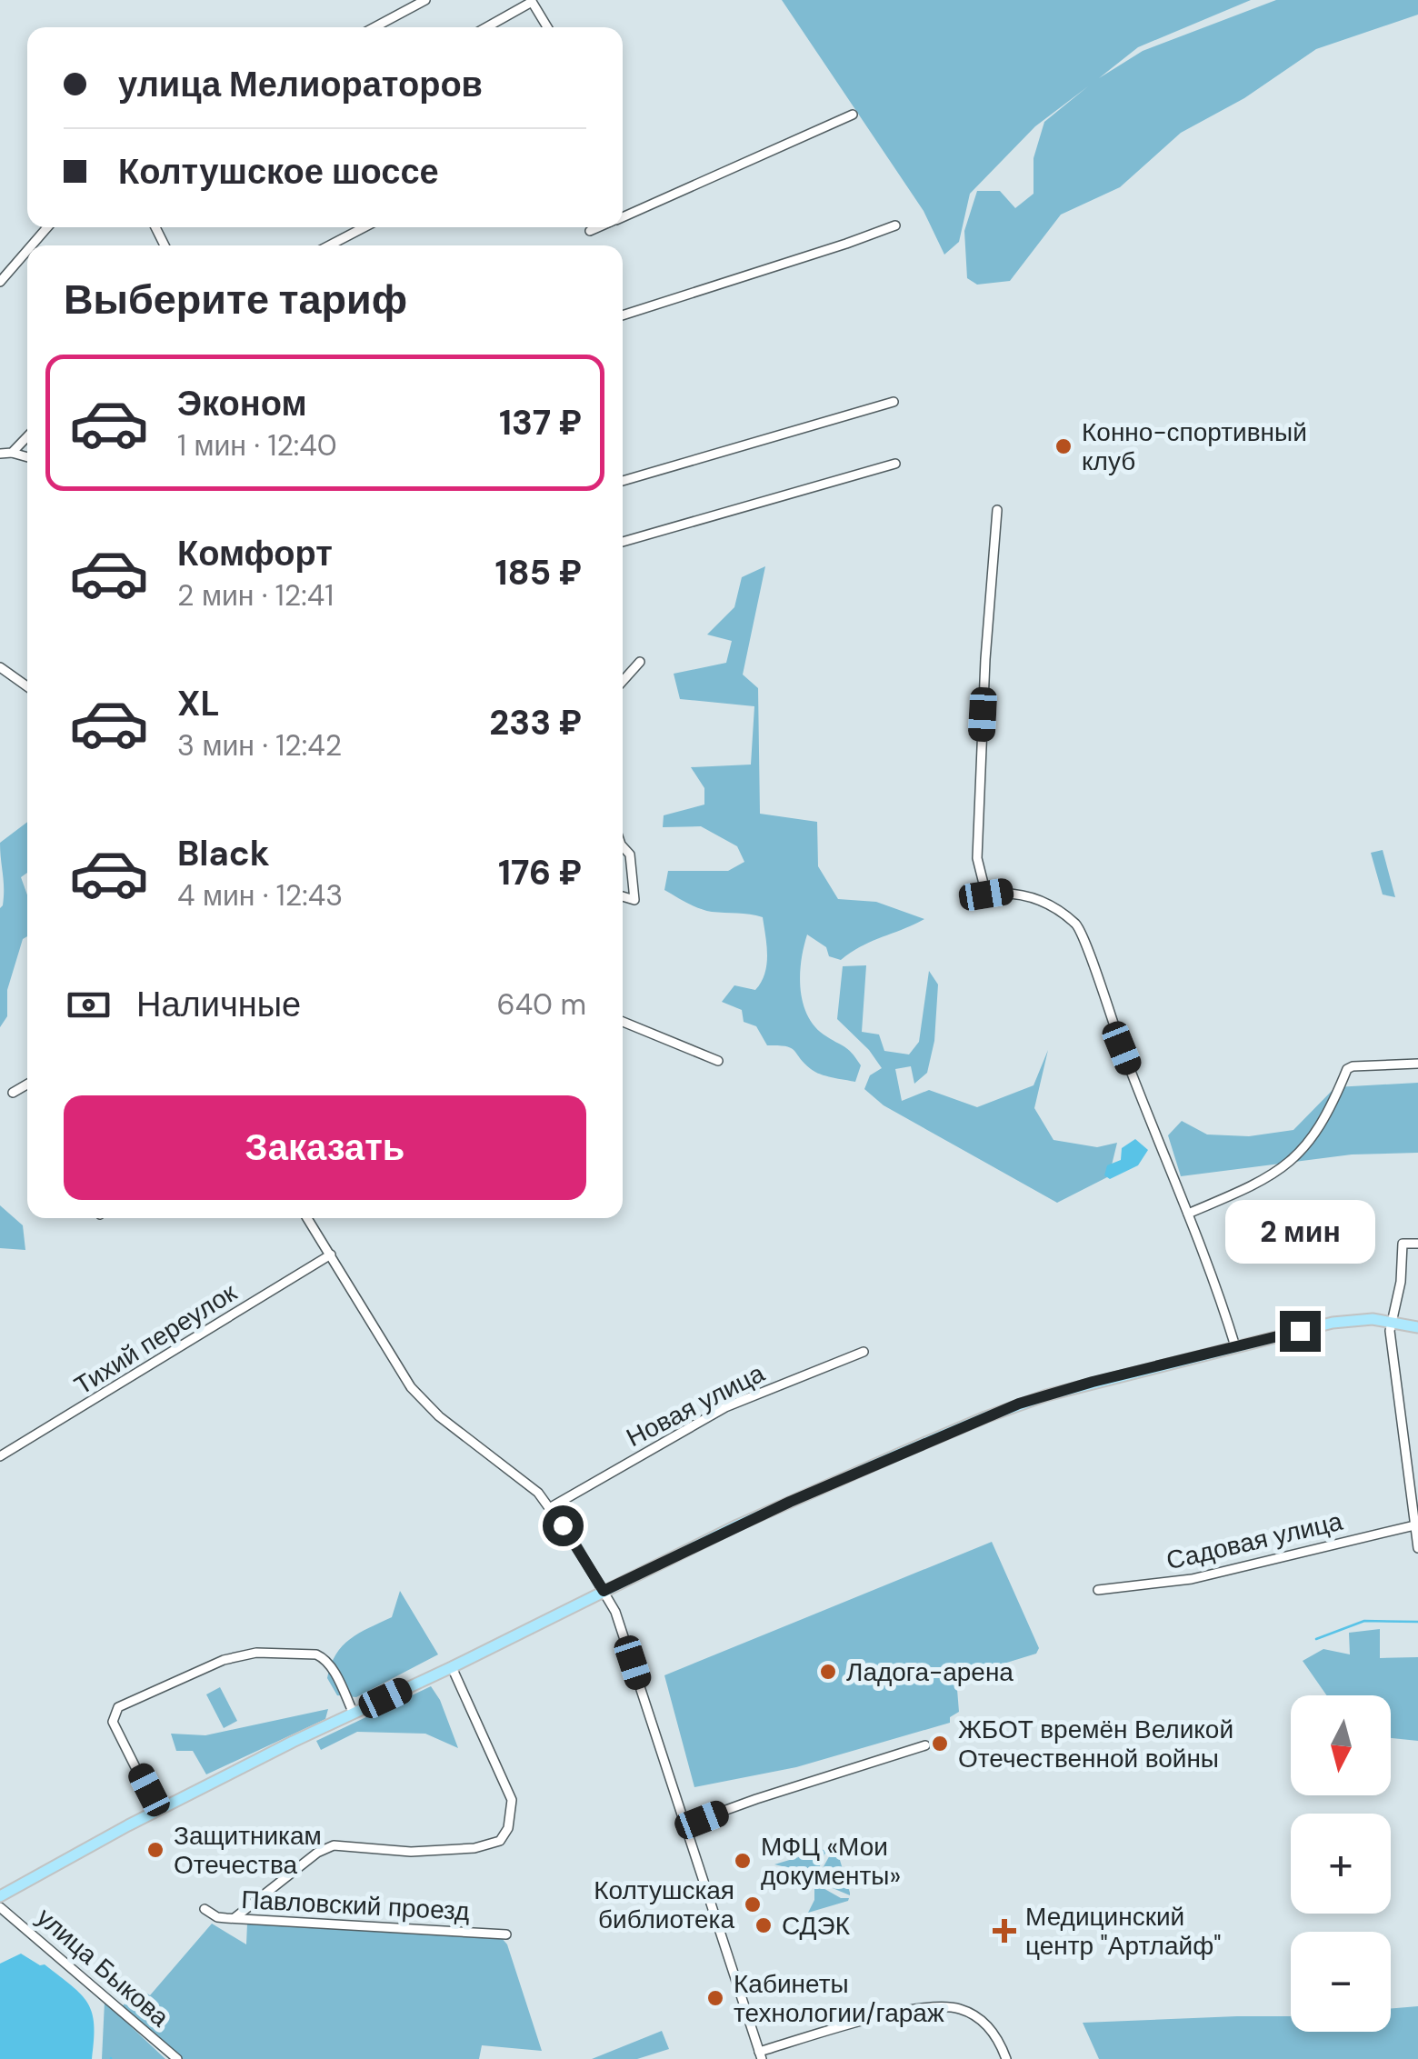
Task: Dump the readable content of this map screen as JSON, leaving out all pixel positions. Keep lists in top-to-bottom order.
{
  "streets": {
    "street": [
      "Тихий переулок",
      "Новая улица",
      "Садовая улица",
      "Павловский проезд",
      "улица Быкова"
    ]
  },
  "places": {
    "other": [
      "Конно-спортивный клуб",
      "Ладога-арена",
      "ЖБОТ времён Великой Отечественной войны",
      "Защитникам Отечества",
      "МФЦ «Мои документы»",
      "Колтушская библиотека",
      "СДЭК",
      "Кабинеты технологии/гараж"
    ],
    "health": ["Медицинский центр \"Артлайф\""]
  },
  "north": "bottom",
  "page": {
    "banner": ["улица Мелиораторов", "Колтушское шоссе"],
    "heading": "Выберите тариф",
    "list": [
      {
        "name": "Эконом",
        "note": "1 мин · 12:40",
        "value": "137 ₽"
      },
      {
        "name": "Комфорт",
        "note": "2 мин · 12:41",
        "value": "185 ₽"
      },
      {
        "name": "XL",
        "note": "3 мин · 12:42",
        "value": "233 ₽"
      },
      {
        "name": "Black",
        "note": "4 мин · 12:43",
        "value": "176 ₽"
      }
    ],
    "pay": ["Наличные", "640 m"],
    "buttons": "Заказать",
    "bubble": "2 мин",
    "map_buttons": ["+", "−"]
  }
}
